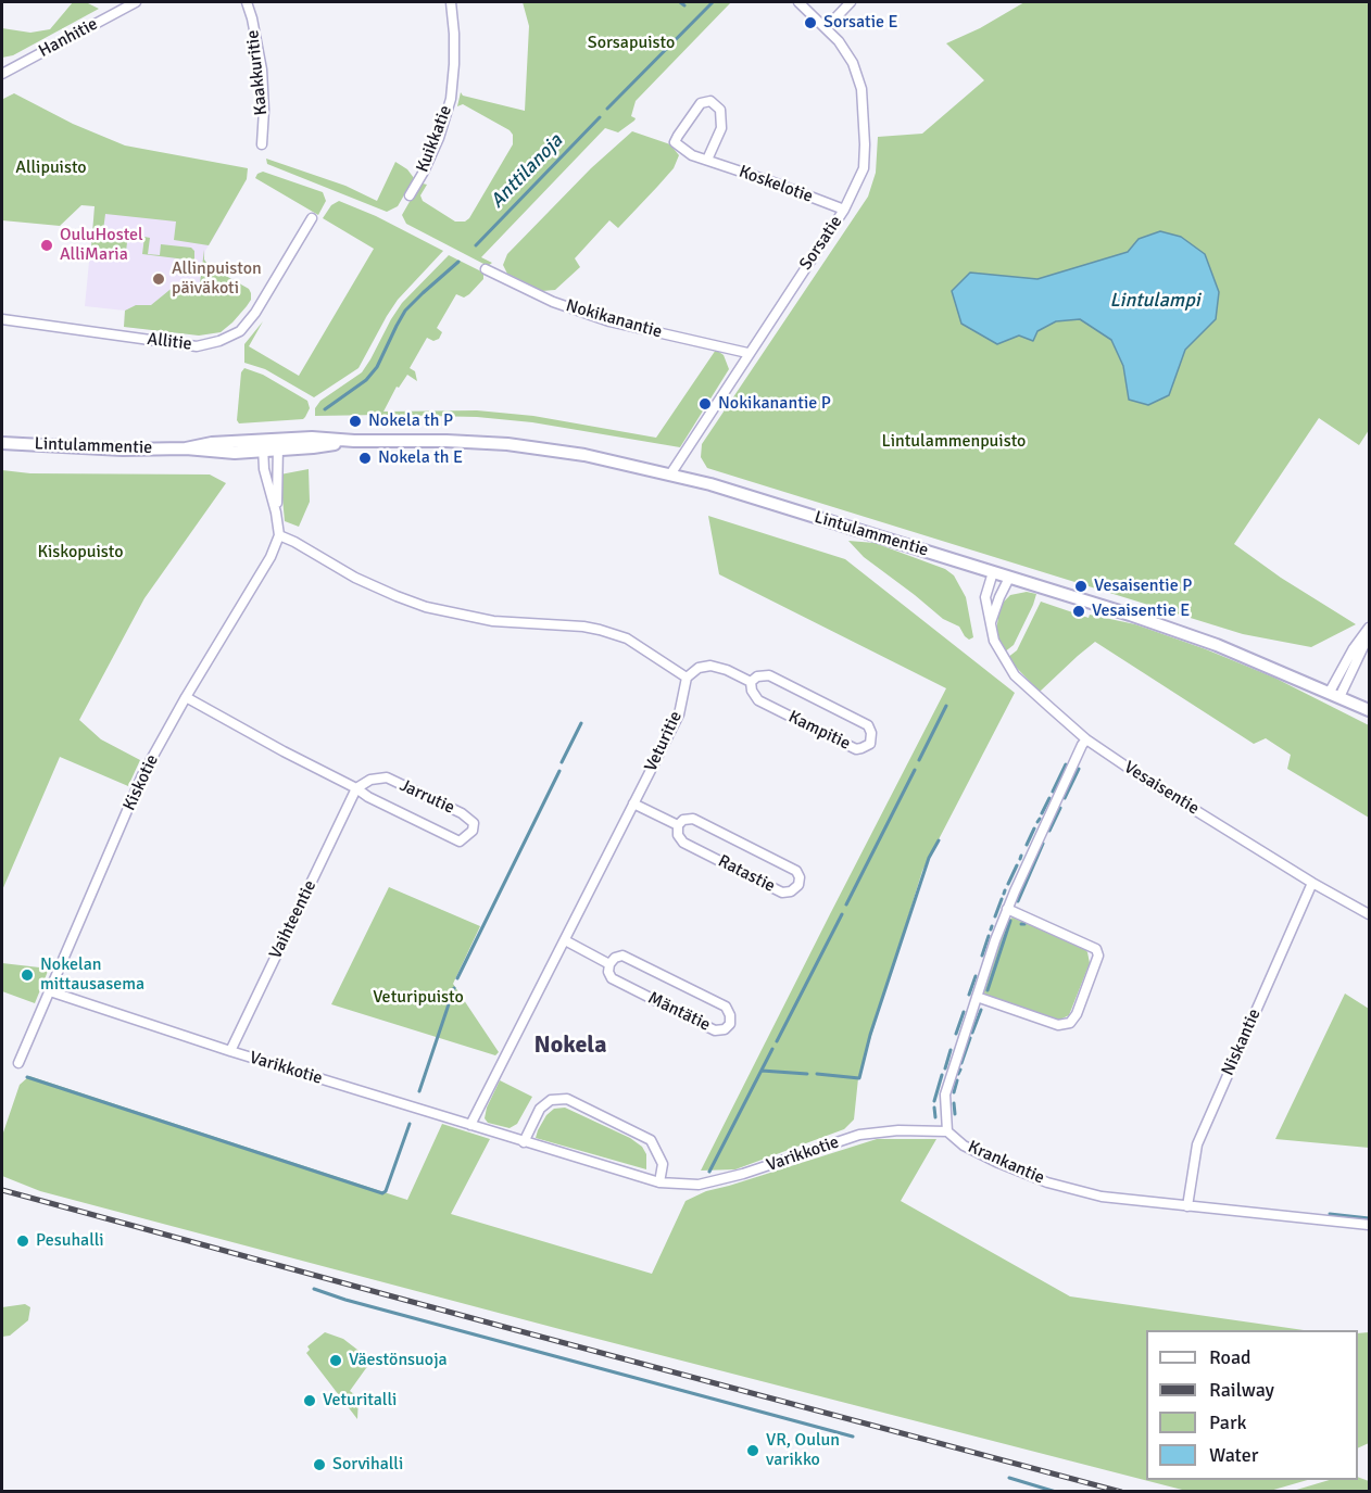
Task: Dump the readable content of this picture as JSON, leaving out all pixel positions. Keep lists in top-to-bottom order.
{
  "streets": {
    "street": [
      "Hanhitie",
      "Kaakkuritie",
      "Kuikkatie",
      "Koskelotie",
      "Sorsatie",
      "Nokikanantie",
      "Allitie",
      "Lintulammentie",
      "Kampitie",
      "Veturitie",
      "Kiskotie",
      "Vesaisentie",
      "Jarrutie",
      "Ratastie",
      "Vaihteentie",
      "Mäntätie",
      "Niskantie",
      "Varikkotie",
      "Krankantie"
    ]
  },
  "crossings": [
    ["Koskelotie", "Sorsatie"],
    ["Sorsatie", "Nokikanantie"],
    ["Sorsatie", "Lintulammentie"],
    ["Lintulammentie", "Vesaisentie"],
    ["Kampitie", "Veturitie"],
    ["Veturitie", "Ratastie"],
    ["Veturitie", "Mäntätie"],
    ["Veturitie", "Varikkotie"],
    ["Kiskotie", "Jarrutie"],
    ["Kiskotie", "Varikkotie"],
    ["Vesaisentie", "Niskantie"],
    ["Vesaisentie", "Krankantie"],
    ["Jarrutie", "Vaihteentie"],
    ["Vaihteentie", "Varikkotie"],
    ["Niskantie", "Krankantie"],
    ["Varikkotie", "Krankantie"]
  ],
  "districts": ["Nokela"],
  "water": ["Anttilanoja", "Lintulampi"],
  "parks": [
    "Sorsapuisto",
    "Allipuisto",
    "Lintulammenpuisto",
    "Kiskopuisto",
    "Veturipuisto"
  ],
  "places": [
    "Sorsatie E",
    "OuluHostel AlliMaria",
    "Allinpuiston päiväkoti",
    "Nokikanantie P",
    "Nokela th P",
    "Nokela th E",
    "Vesaisentie P",
    "Vesaisentie E",
    "Nokelan mittausasema",
    "Pesuhalli",
    "Väestönsuoja",
    "Veturitalli",
    "VR, Oulun varikko",
    "Sorvihalli"
  ],
  "legend": [
    "Road",
    "Railway",
    "Park",
    "Water"
  ]
}
